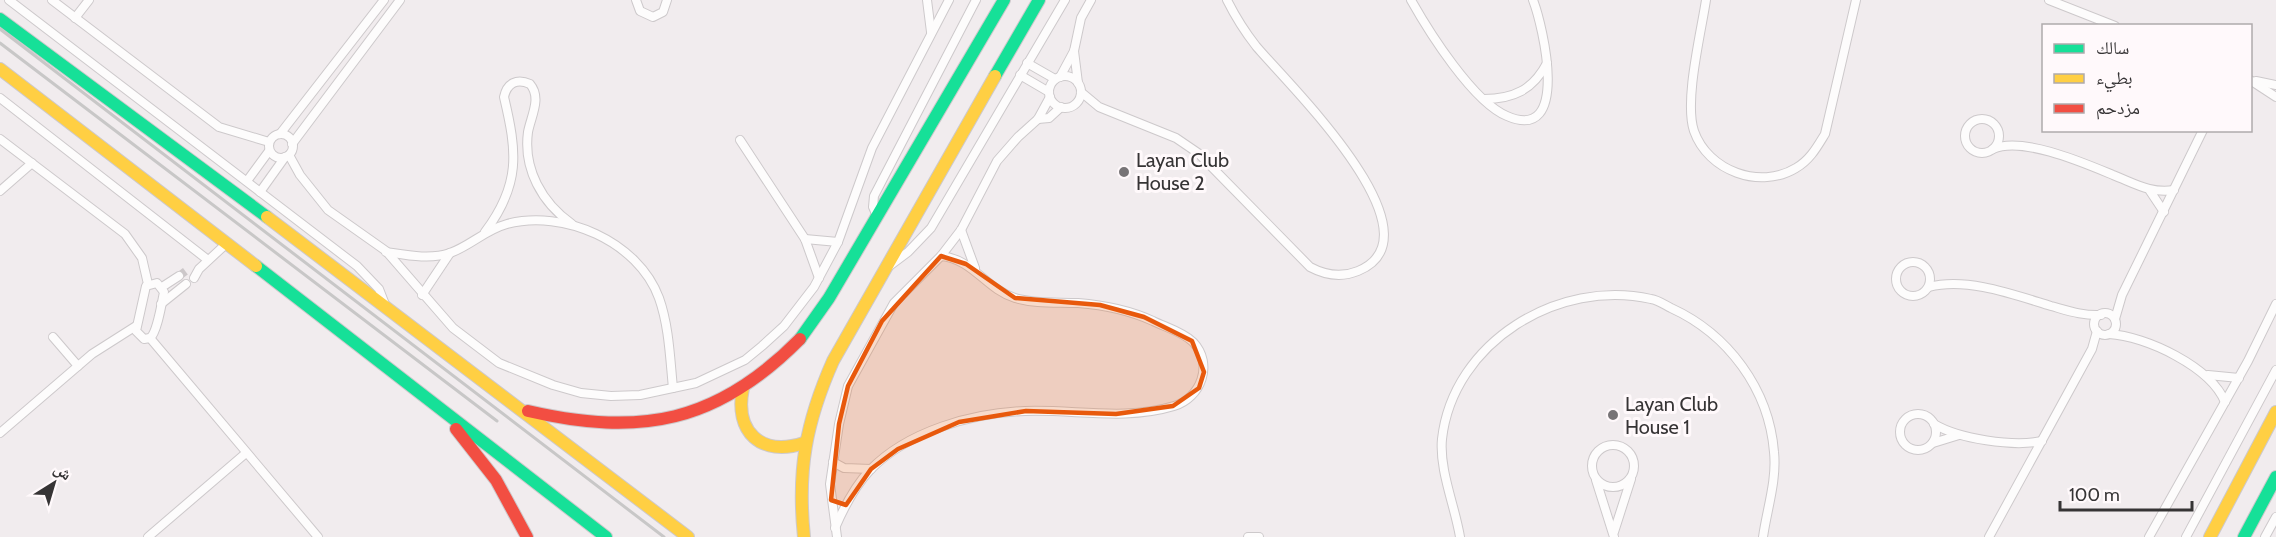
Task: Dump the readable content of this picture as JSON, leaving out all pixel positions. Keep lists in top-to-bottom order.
{
  "places": ["Layan Club House 2", "Layan Club House 1"],
  "legend": ["سالك", "بطيء", "مزدحم"],
  "scale_bar": "100 m",
  "north": "top right"
}
